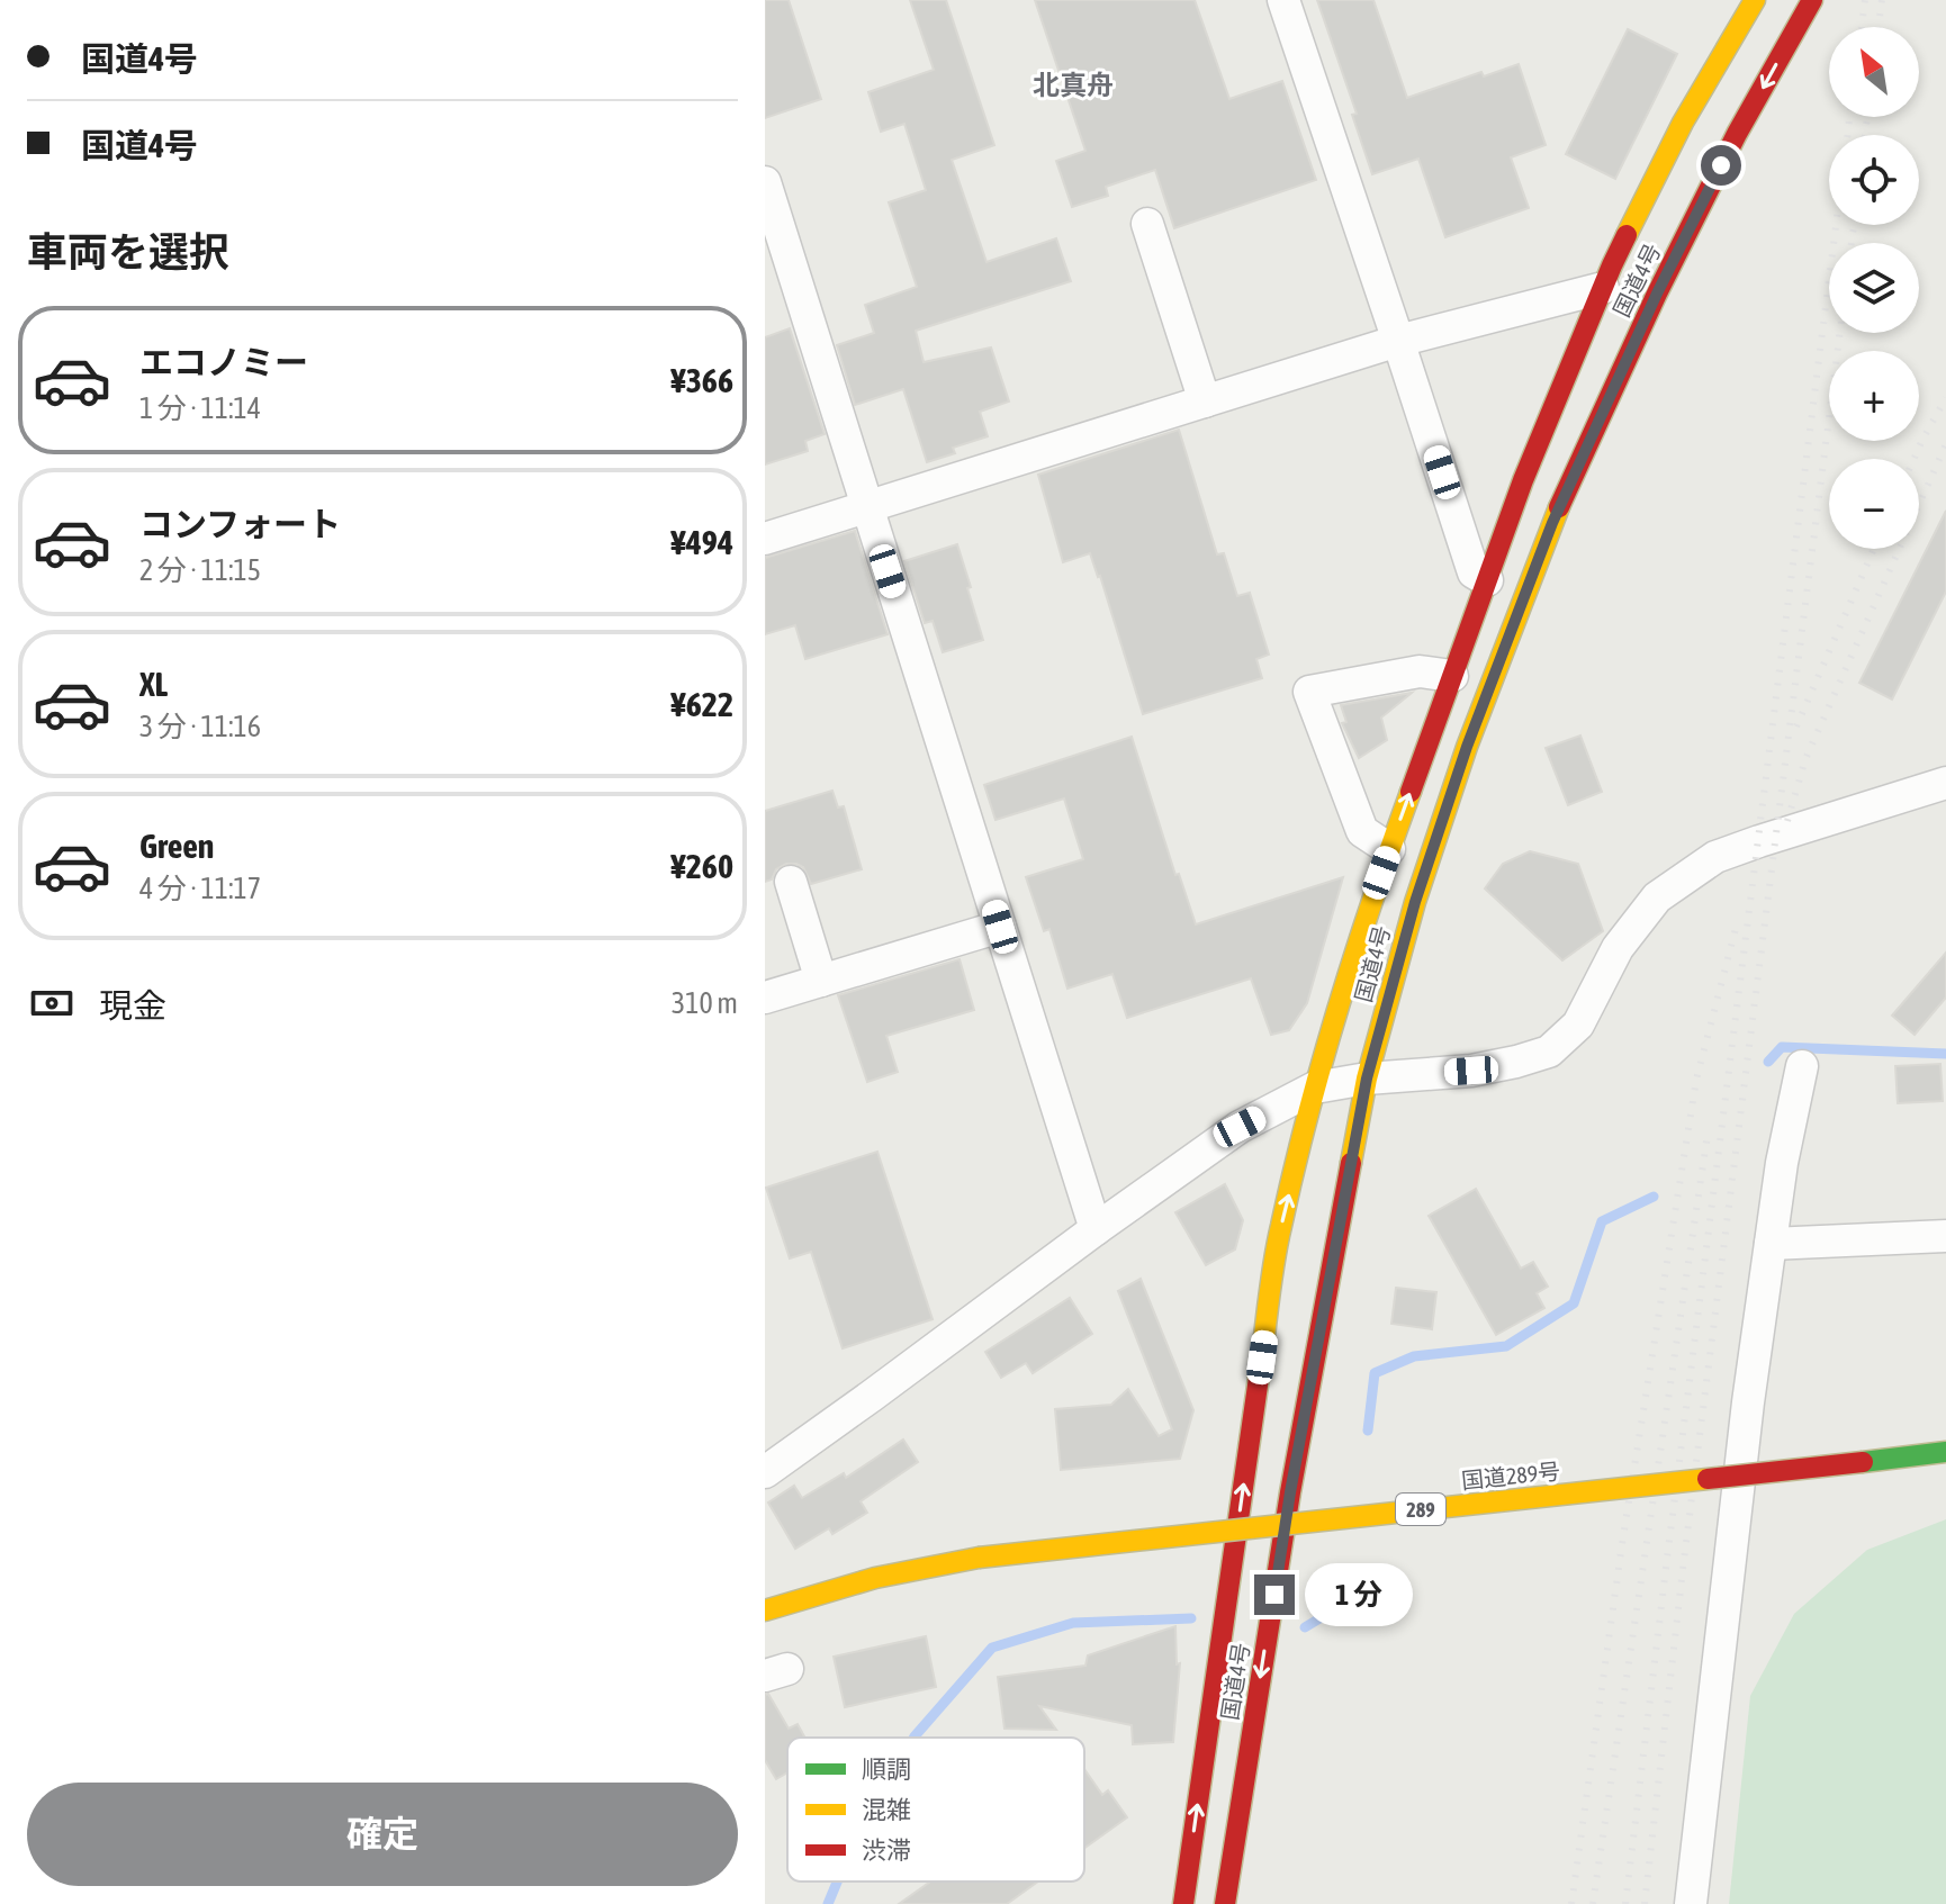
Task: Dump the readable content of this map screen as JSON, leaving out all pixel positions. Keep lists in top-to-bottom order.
{
  "streets": {
    "highway": ["国道4号", "国道289号", "289"]
  },
  "districts": ["北真舟"],
  "legend": ["順調", "混雑", "渋滞"],
  "north": "top left",
  "page": {
    "banner": ["国道4号", "国道4号"],
    "map_buttons": ["+", "−"],
    "heading": "車両を選択",
    "list": [
      {
        "name": "エコノミー",
        "note": "1 分 · 11:14",
        "value": "¥366"
      },
      {
        "name": "コンフォート",
        "note": "2 分 · 11:15",
        "value": "¥494"
      },
      {
        "name": "XL",
        "note": "3 分 · 11:16",
        "value": "¥622"
      },
      {
        "name": "Green",
        "note": "4 分 · 11:17",
        "value": "¥260"
      }
    ],
    "pay": ["現金", "310 m"],
    "bubble": "1 分",
    "buttons": "確定"
  }
}
